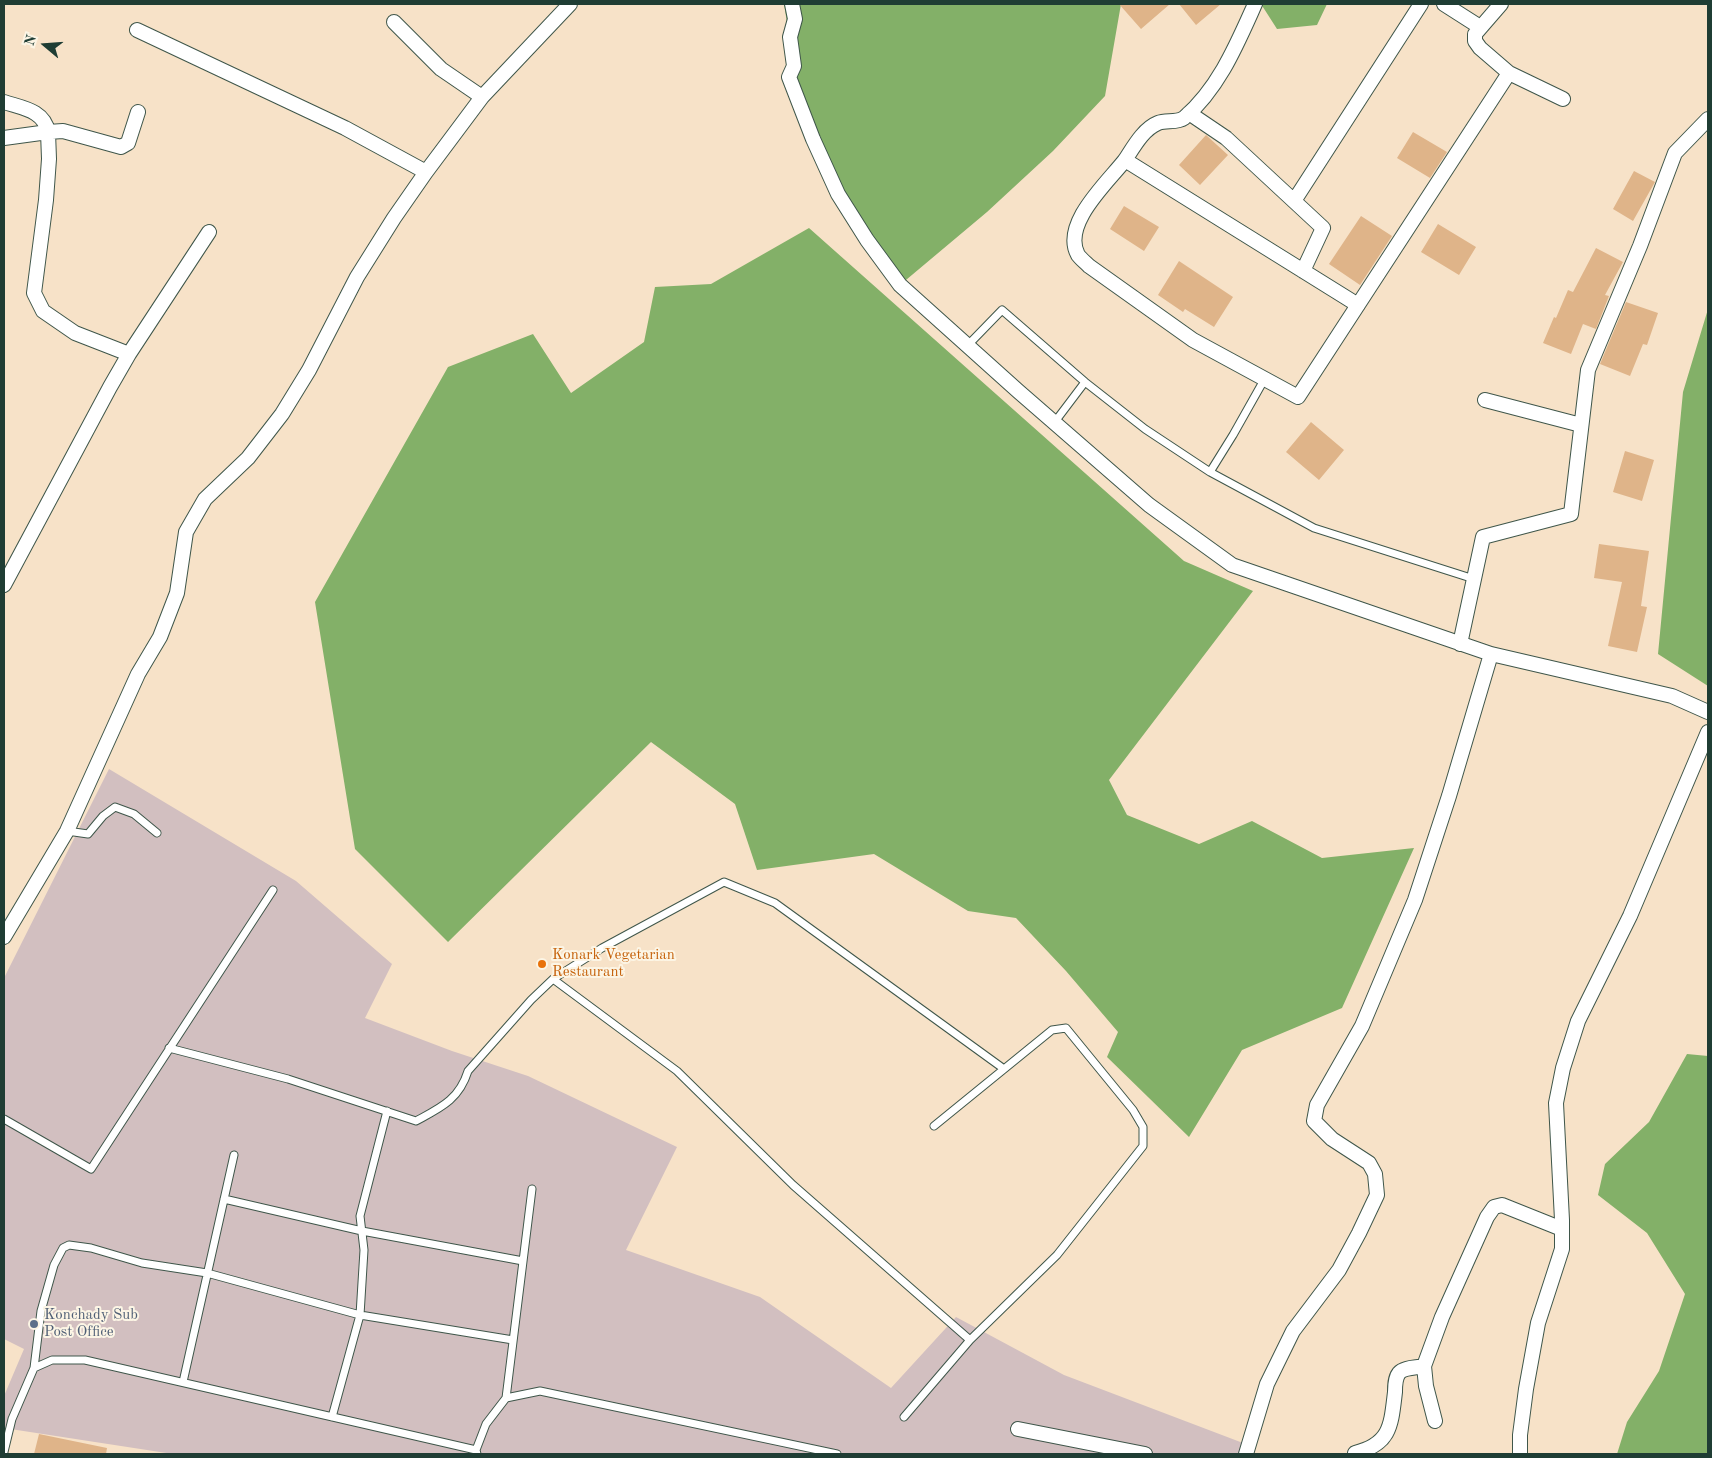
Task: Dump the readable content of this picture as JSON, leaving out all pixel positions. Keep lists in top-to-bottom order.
{
  "places": ["Konark Vegetarian Restaurant", "Konchady Sub Post Office"],
  "north": "left"
}
